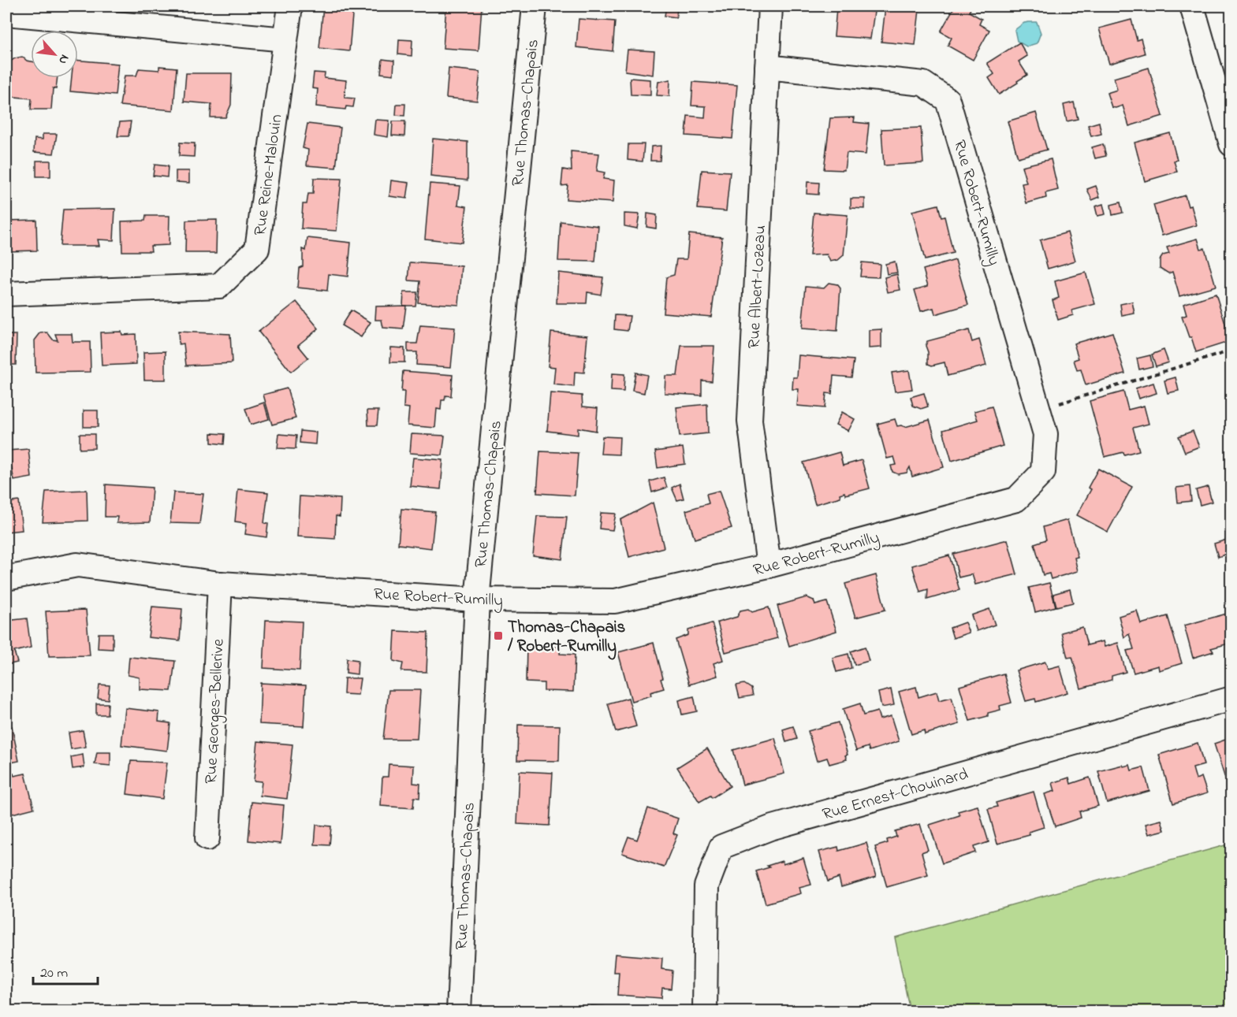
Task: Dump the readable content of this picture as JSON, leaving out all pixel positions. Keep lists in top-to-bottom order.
{
  "streets": {
    "street": [
      "Rue Thomas-Chapais",
      "Rue Reine-Malouin",
      "Rue Robert-Rumilly",
      "Rue Albert-Lozeau",
      "Rue Georges-Bellerive",
      "Rue Ernest-Chouinard"
    ]
  },
  "crossings": [
    ["Rue Thomas-Chapais", "Rue Robert-Rumilly"],
    ["Rue Robert-Rumilly", "Rue Albert-Lozeau"],
    ["Rue Robert-Rumilly", "Rue Georges-Bellerive"]
  ],
  "places": {
    "transit": ["Thomas-Chapais / Robert-Rumilly"]
  },
  "scale_bar": "20 m",
  "north": "bottom right"
}
